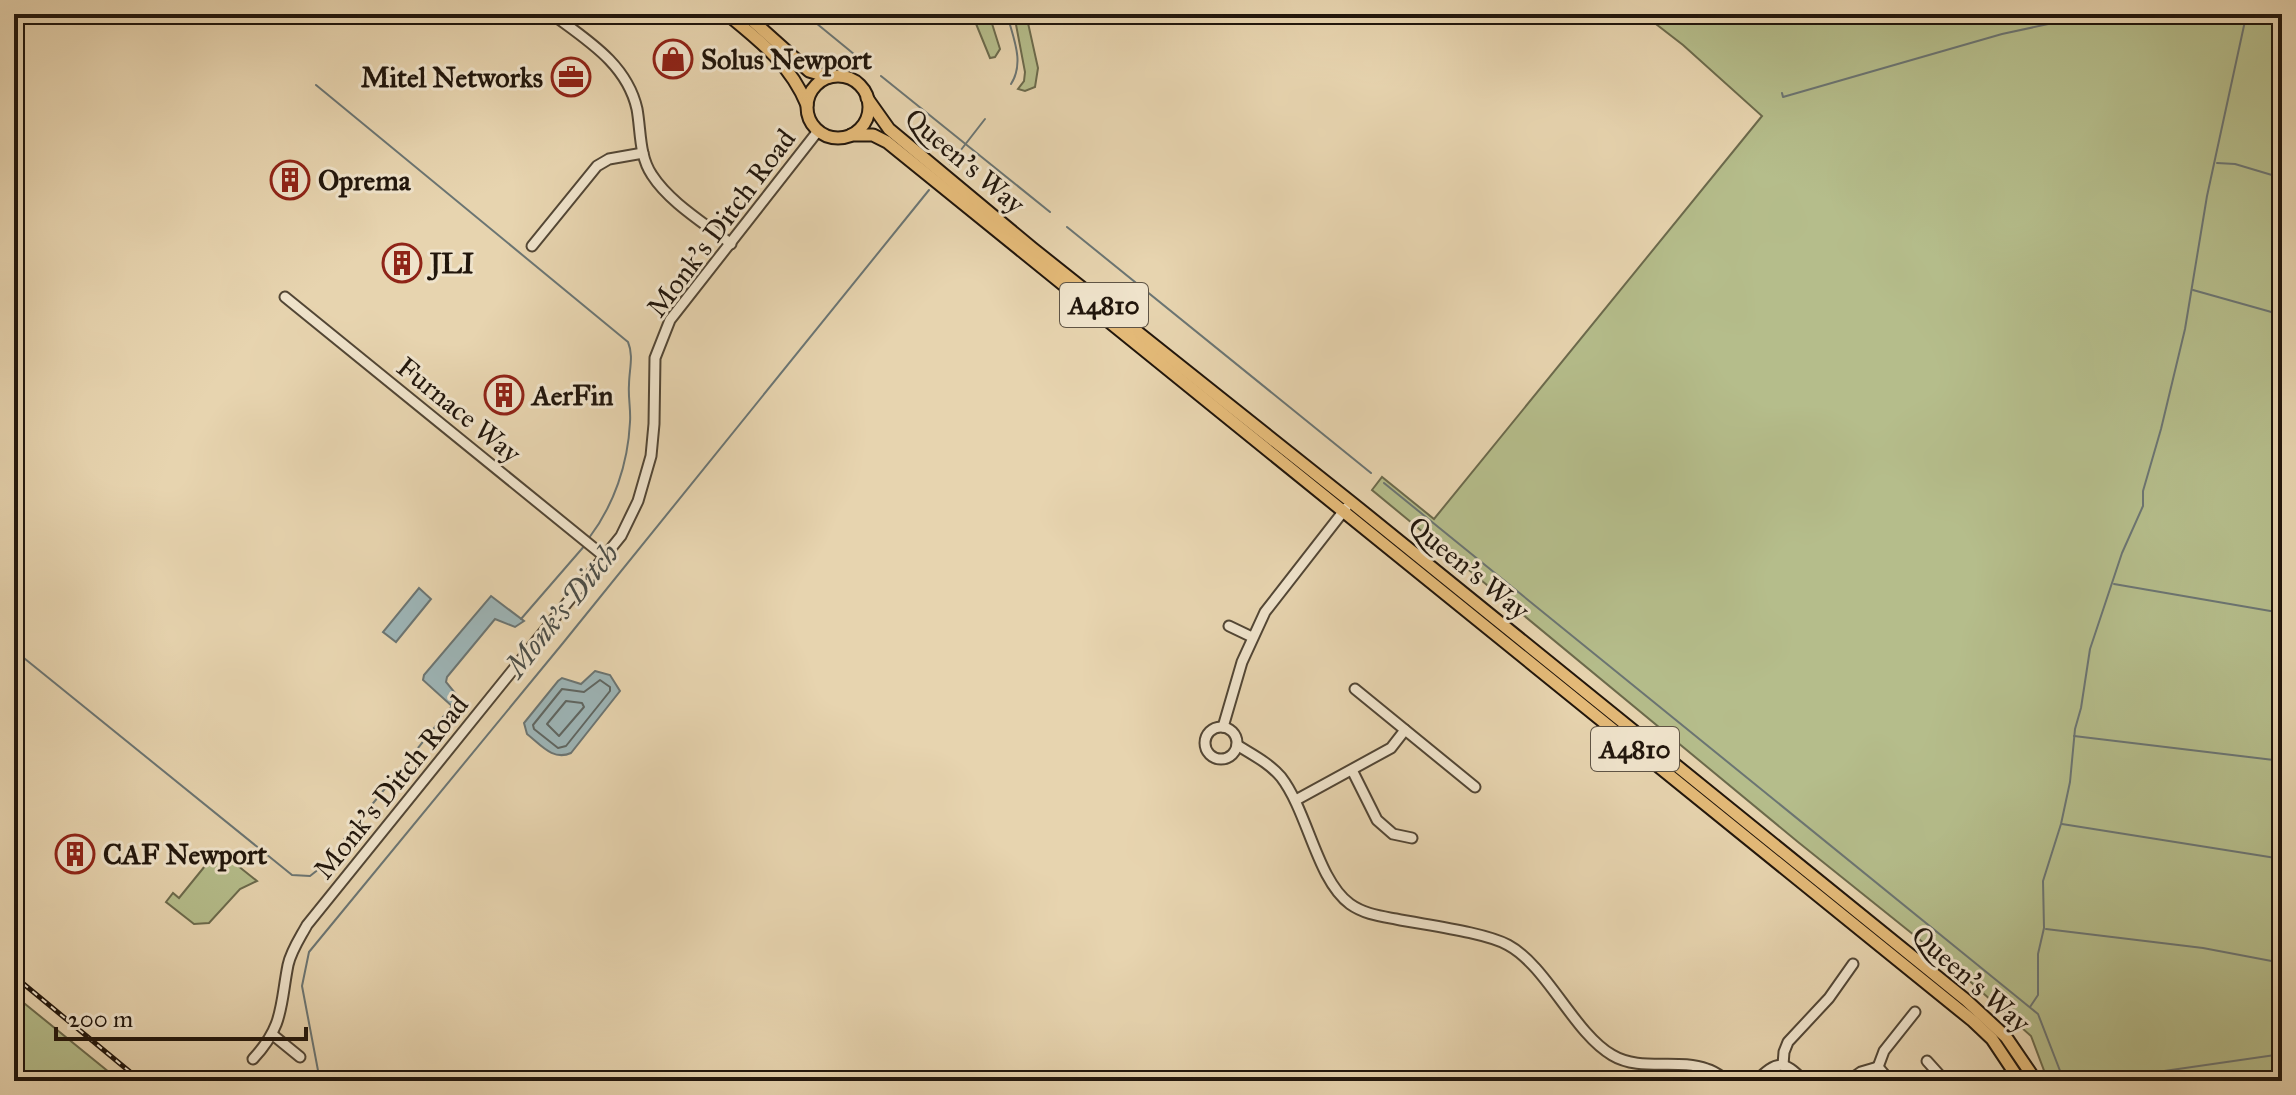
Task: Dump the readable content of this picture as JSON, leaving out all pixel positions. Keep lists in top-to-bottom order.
{
  "streets": {
    "main road": ["Queen's Way", "A4810"],
    "street": ["Monk's Ditch Road", "Furnace Way"]
  },
  "crossings": [
    ["Queen's Way", "Monk's Ditch Road"],
    ["Monk's Ditch Road", "Furnace Way"]
  ],
  "water": ["Monk's Ditch"],
  "places": {
    "shop": ["Solus Newport"],
    "office": ["Mitel Networks"],
    "building": [
      "Oprema",
      "JLI",
      "AerFin",
      "CAF Newport"
    ]
  },
  "scale_bar": "200 m"
}
